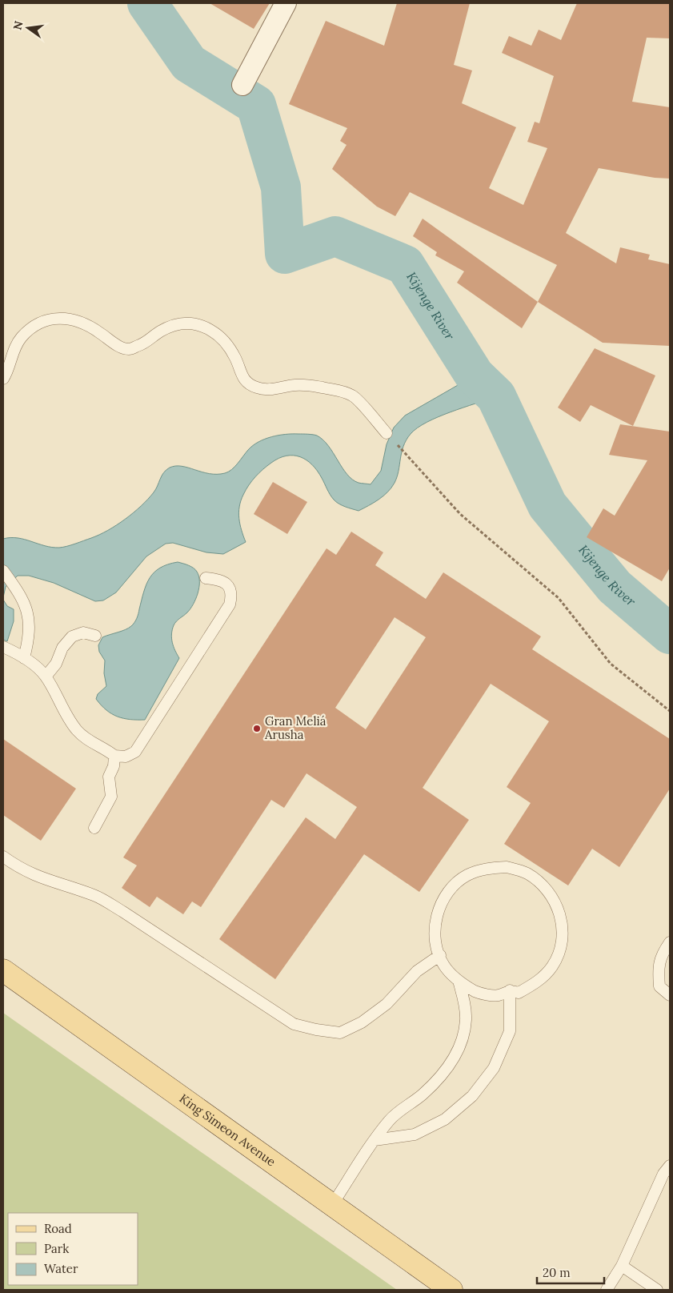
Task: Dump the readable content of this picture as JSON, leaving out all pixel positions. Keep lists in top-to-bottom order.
{
  "streets": {
    "main road": ["King Simeon Avenue"]
  },
  "water": ["Kijenge River"],
  "places": ["Gran Meliá Arusha"],
  "legend": ["Road", "Park", "Water"],
  "scale_bar": "20 m",
  "north": "left"
}
